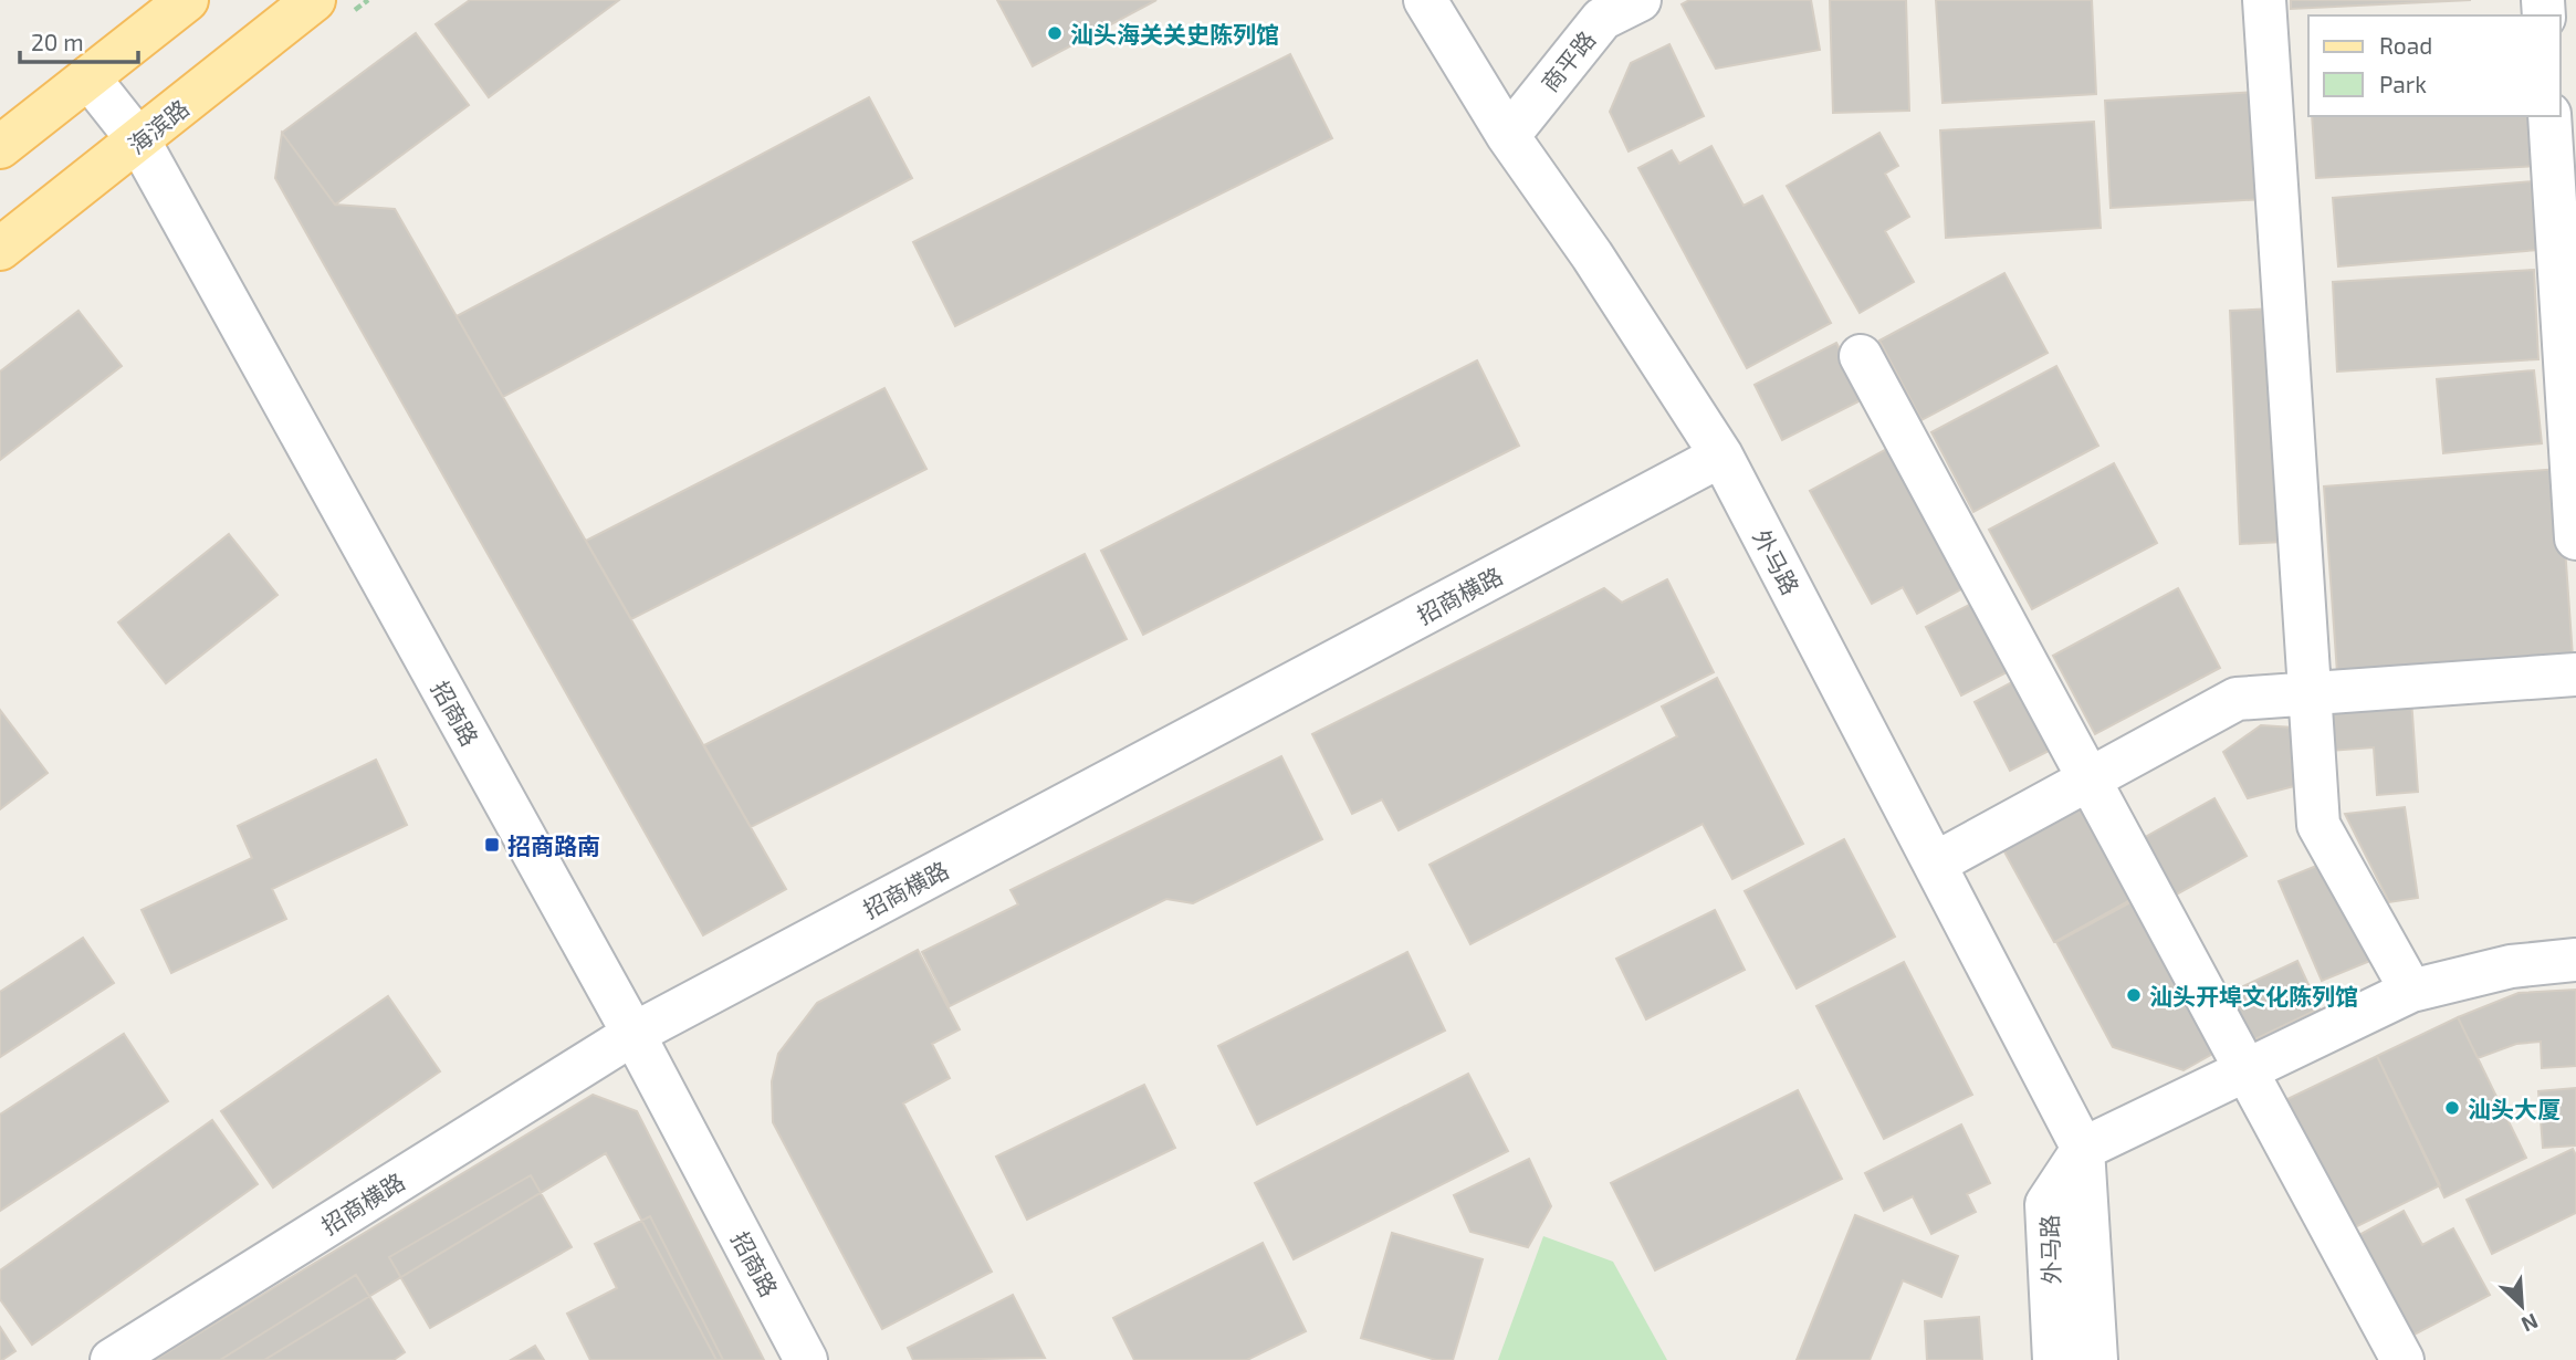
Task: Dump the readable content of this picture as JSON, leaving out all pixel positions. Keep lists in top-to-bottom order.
{
  "streets": {
    "main road": ["海滨路"],
    "street": [
      "商平路",
      "外马路",
      "招商横路",
      "招商路"
    ]
  },
  "crossings": [
    ["商平路", "外马路"],
    ["海滨路", "招商路"],
    ["外马路", "招商横路"],
    ["招商横路", "招商路"]
  ],
  "places": {
    "other": ["汕头海关关史陈列馆", "汕头开埠文化陈列馆", "汕头大厦"],
    "transit": ["招商路南"]
  },
  "legend": ["Road", "Park"],
  "scale_bar": "20 m",
  "north": "bottom right"
}
